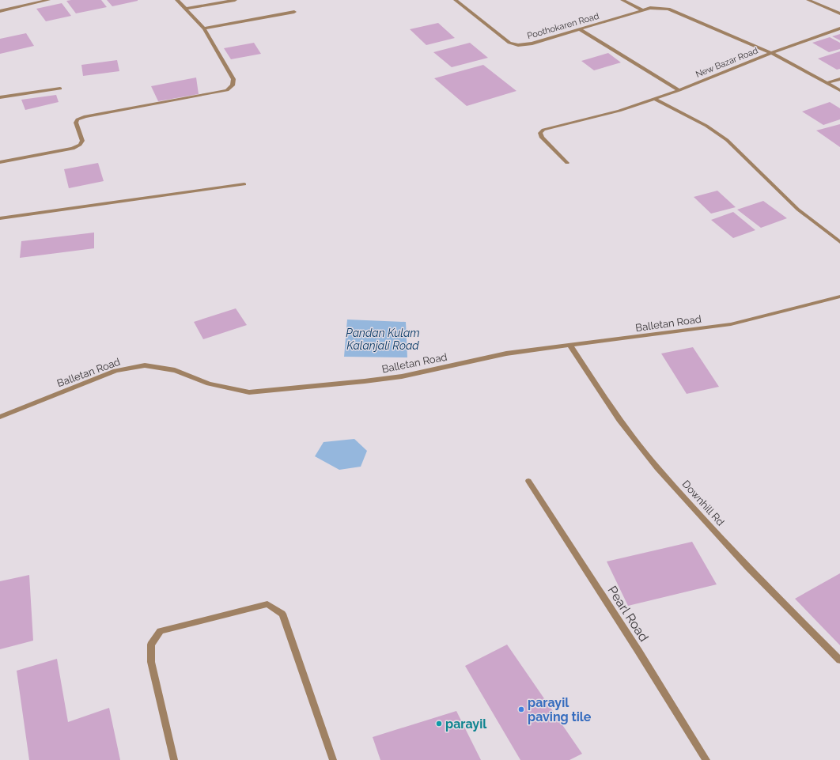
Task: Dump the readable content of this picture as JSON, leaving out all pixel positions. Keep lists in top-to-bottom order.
{
  "streets": {
    "street": [
      "Poothokaren Road",
      "New Bazar Road",
      "Balletan Road",
      "Downhill Rd",
      "Pearl Road"
    ]
  },
  "crossings": [
    ["Poothokaren Road", "New Bazar Road"],
    ["Balletan Road", "Downhill Rd"]
  ],
  "water": ["Pandan Kulam Kalanjali Road"],
  "places": ["parayil paving tile", "parayil"]
}
